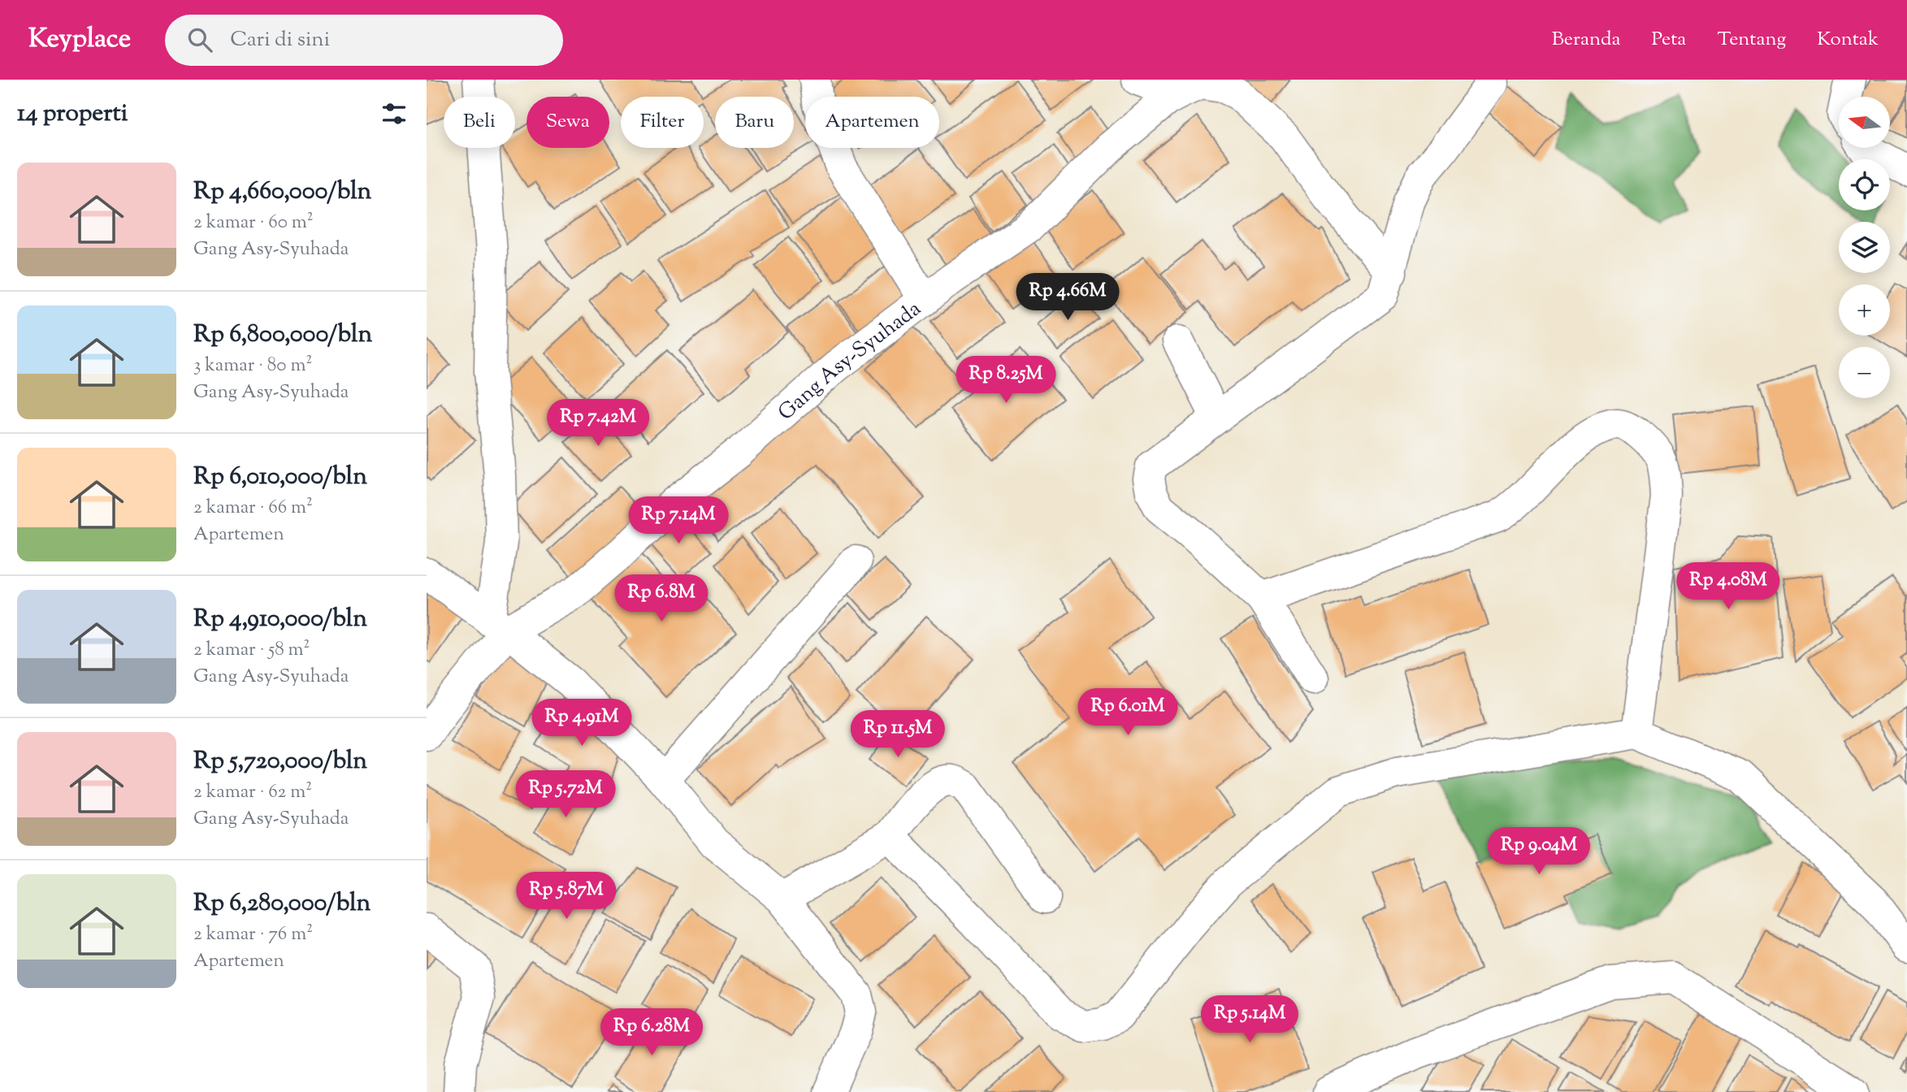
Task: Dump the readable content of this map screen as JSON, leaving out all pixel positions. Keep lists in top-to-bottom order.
{
  "streets": {
    "street": ["Gang Asy-Syuhada"]
  },
  "north": "left",
  "page": {
    "header": "Keyplace",
    "search": "Cari di sini",
    "nav": [
      "Beranda",
      "Peta",
      "Tentang",
      "Kontak"
    ],
    "heading": "14 properti",
    "map_buttons": ["+", "−"],
    "chip": [
      "Beli",
      "Sewa",
      "Filter",
      "Baru",
      "Apartemen"
    ],
    "list": [
      {
        "name": "Rp 4,660,000/bln",
        "note": "2 kamar · 60 m² · Gang Asy-Syuhada"
      },
      {
        "name": "Rp 6,800,000/bln",
        "note": "3 kamar · 80 m² · Gang Asy-Syuhada"
      },
      {
        "name": "Rp 6,010,000/bln",
        "note": "2 kamar · 66 m² · Apartemen"
      },
      {
        "name": "Rp 4,910,000/bln",
        "note": "2 kamar · 58 m² · Gang Asy-Syuhada"
      },
      {
        "name": "Rp 5,720,000/bln",
        "note": "2 kamar · 62 m² · Gang Asy-Syuhada"
      },
      {
        "name": "Rp 6,280,000/bln",
        "note": "2 kamar · 76 m² · Apartemen"
      }
    ],
    "price": [
      "Rp 4.66M",
      "Rp 8.25M",
      "Rp 7.42M",
      "Rp 7.14M",
      "Rp 4.08M",
      "Rp 6.8M",
      "Rp 6.01M",
      "Rp 4.91M",
      "Rp 11.5M",
      "Rp 5.72M",
      "Rp 9.04M",
      "Rp 5.87M",
      "Rp 5.14M",
      "Rp 6.28M"
    ]
  }
}
